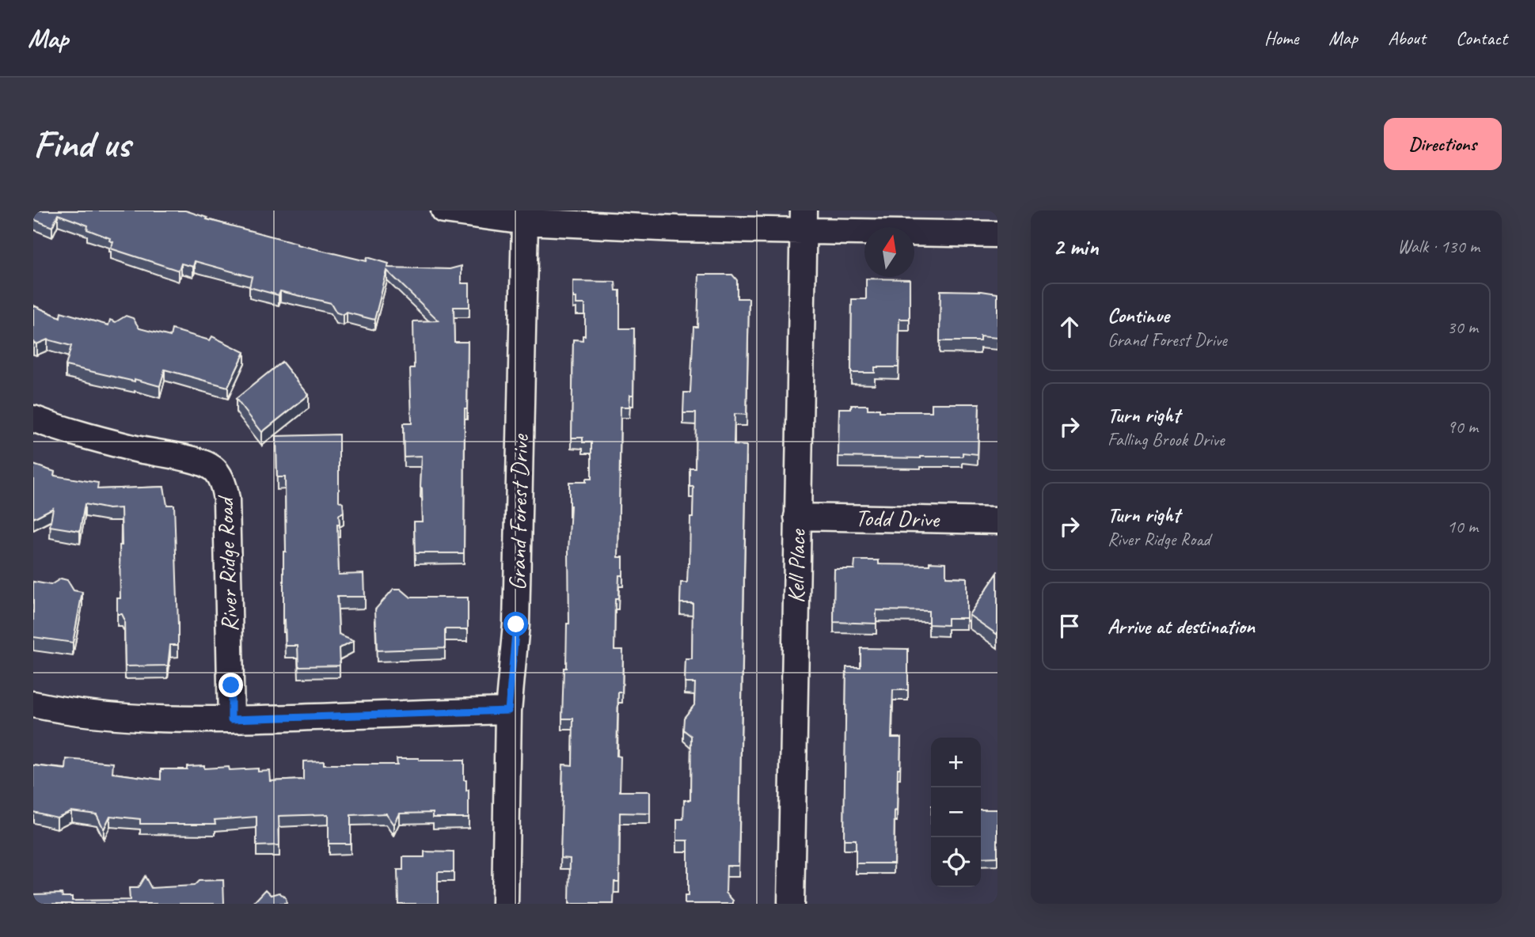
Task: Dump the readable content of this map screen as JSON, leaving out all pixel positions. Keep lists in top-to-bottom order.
{
  "streets": {
    "street": [
      "Grand Forest Drive",
      "Todd Drive",
      "River Ridge Road",
      "Kell Place"
    ]
  },
  "crossings": [
    ["Todd Drive", "Kell Place"]
  ],
  "north": "top",
  "page": {
    "header": "Map",
    "nav": [
      "Home",
      "Map",
      "About",
      "Contact"
    ],
    "buttons": "Directions",
    "title": "Find us",
    "heading": ["2 min", "Walk · 130 m"],
    "list": [
      ["Continue", "Grand Forest Drive", "30 m"],
      ["Turn right", "Falling Brook Drive", "90 m"],
      ["Turn right", "River Ridge Road", "10 m"],
      "Arrive at destination"
    ],
    "map_buttons": ["+", "−"]
  }
}
